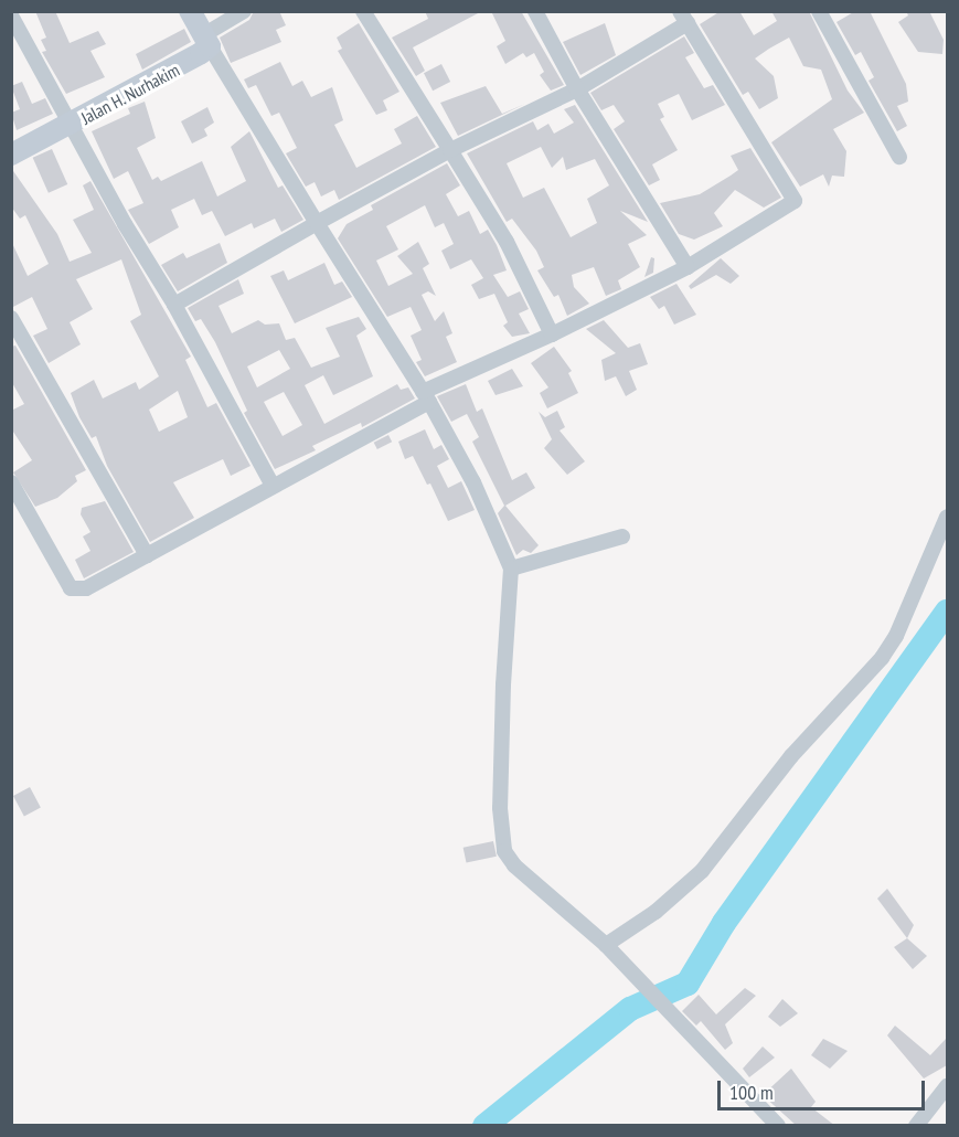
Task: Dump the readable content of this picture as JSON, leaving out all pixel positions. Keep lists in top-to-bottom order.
{
  "streets": {
    "main road": ["Jalan H. Nurhakim"]
  },
  "scale_bar": "100 m"
}
